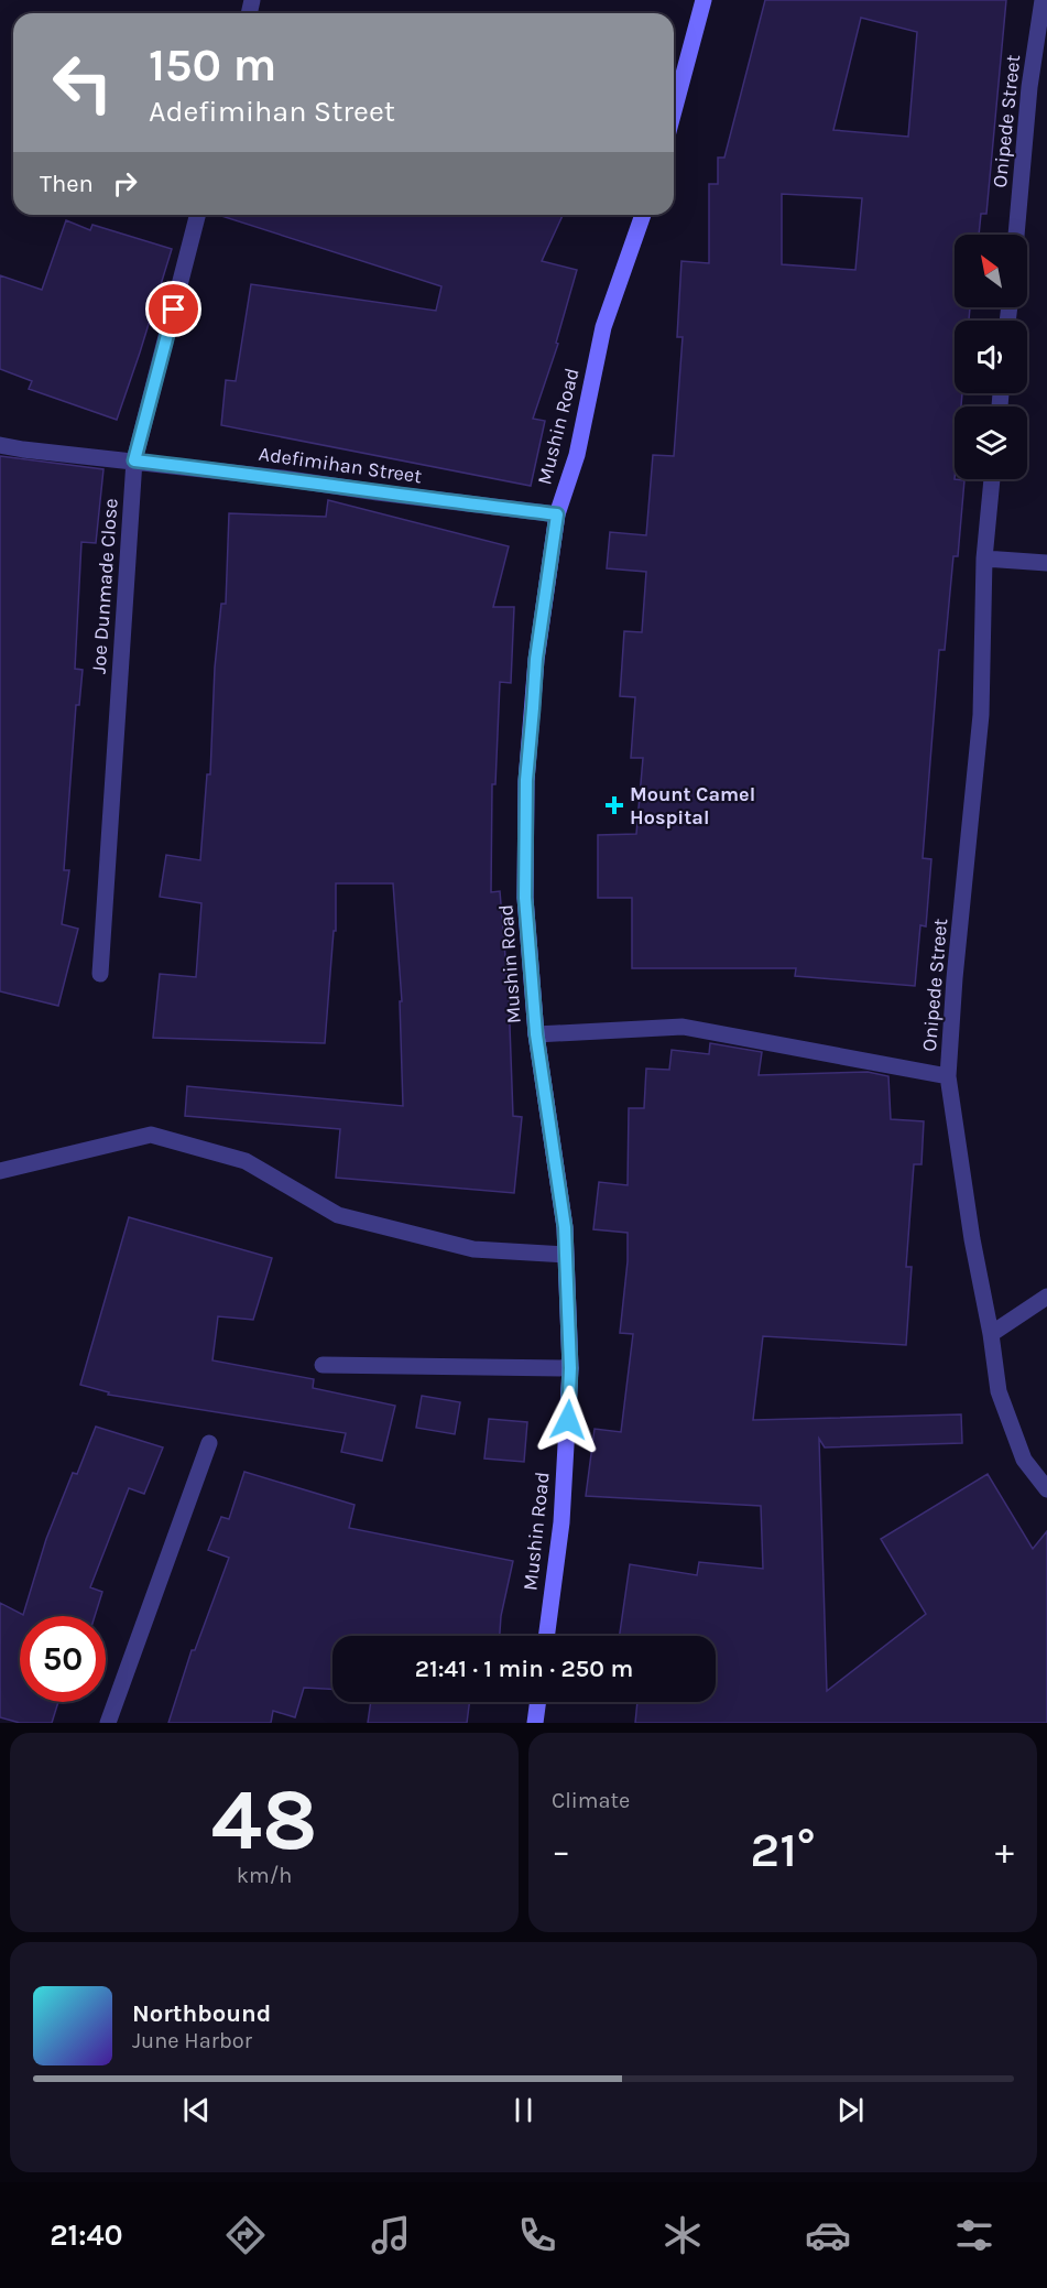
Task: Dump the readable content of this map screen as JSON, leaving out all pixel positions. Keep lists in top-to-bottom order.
{
  "streets": {
    "main road": ["Mushin Road"],
    "street": ["Onipede Street", "Adefimihan Street", "Joe Dunmade Close"]
  },
  "crossings": [
    ["Mushin Road", "Adefimihan Street"],
    ["Adefimihan Street", "Joe Dunmade Close"]
  ],
  "places": {
    "health": ["Mount Camel Hospital"]
  },
  "north": "top left",
  "page": {
    "turn": ["150 m", "Adefimihan Street"],
    "then": "Then",
    "limit": "50",
    "trip": "21:41 · 1 min · 250 m",
    "tile": [
      ["48", "km/h"],
      "Climate"
    ],
    "heat": ["−", "21°", "+"],
    "song": ["Northbound", "June Harbor"],
    "tabs": "21:40"
  }
}
